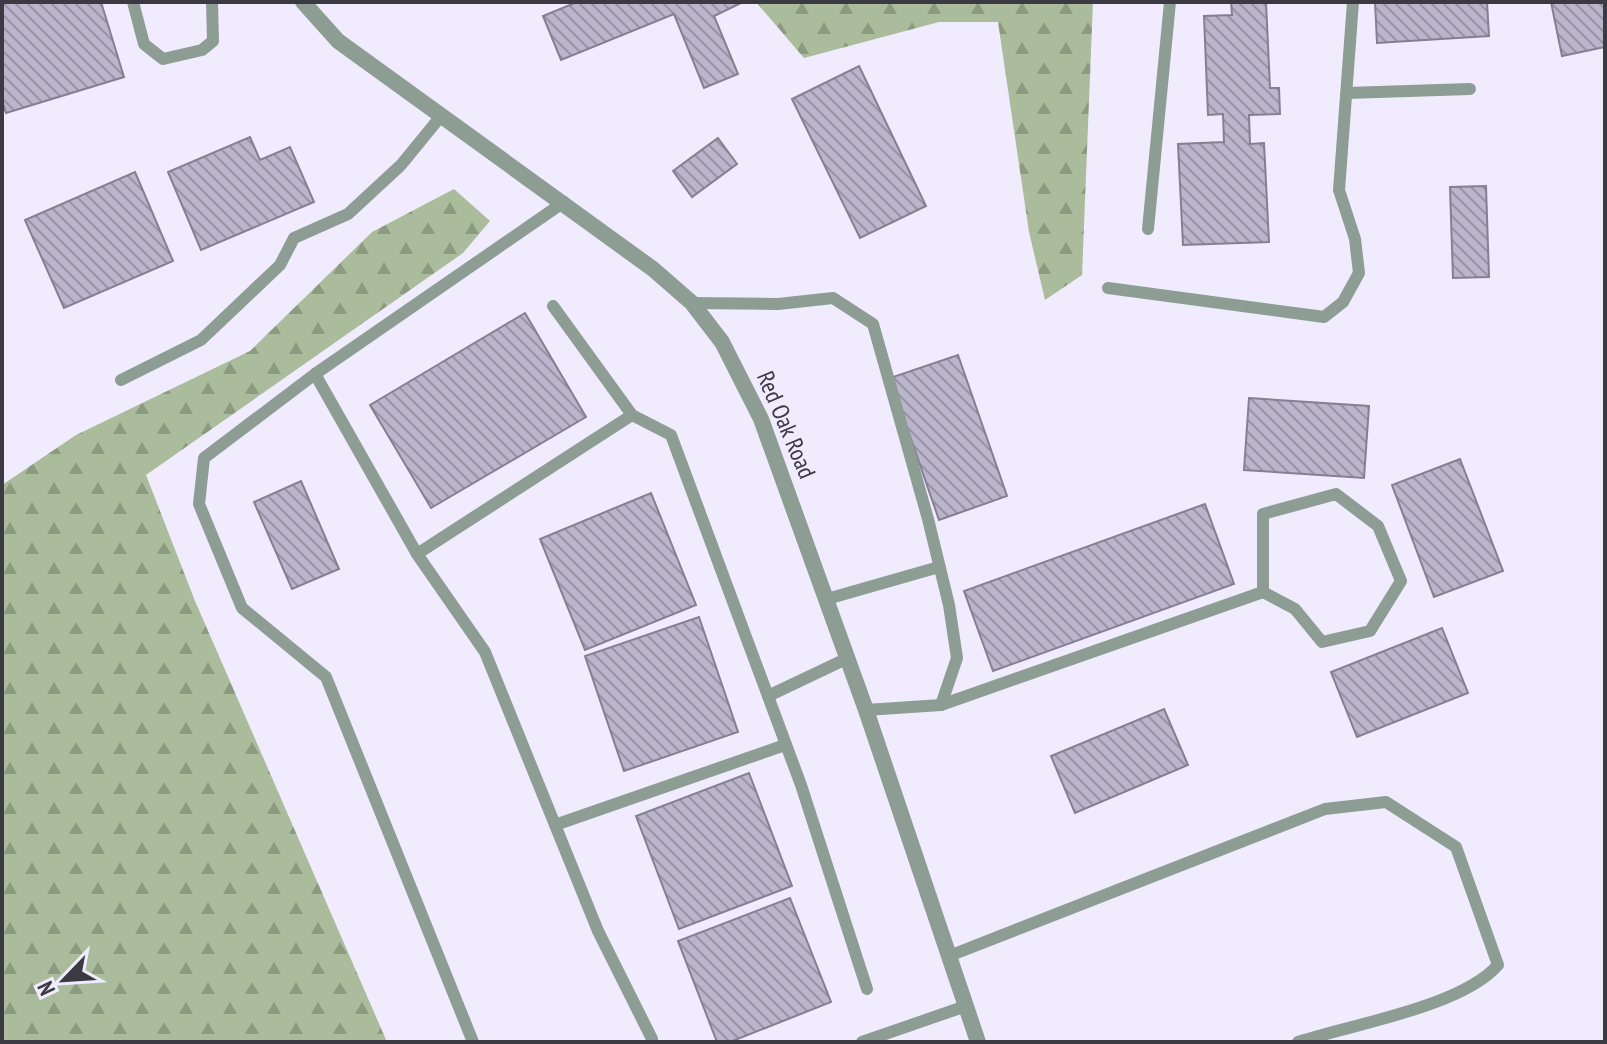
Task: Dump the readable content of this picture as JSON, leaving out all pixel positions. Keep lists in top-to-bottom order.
{
  "streets": {
    "street": ["Red Oak Road"]
  },
  "north": "bottom left"
}
